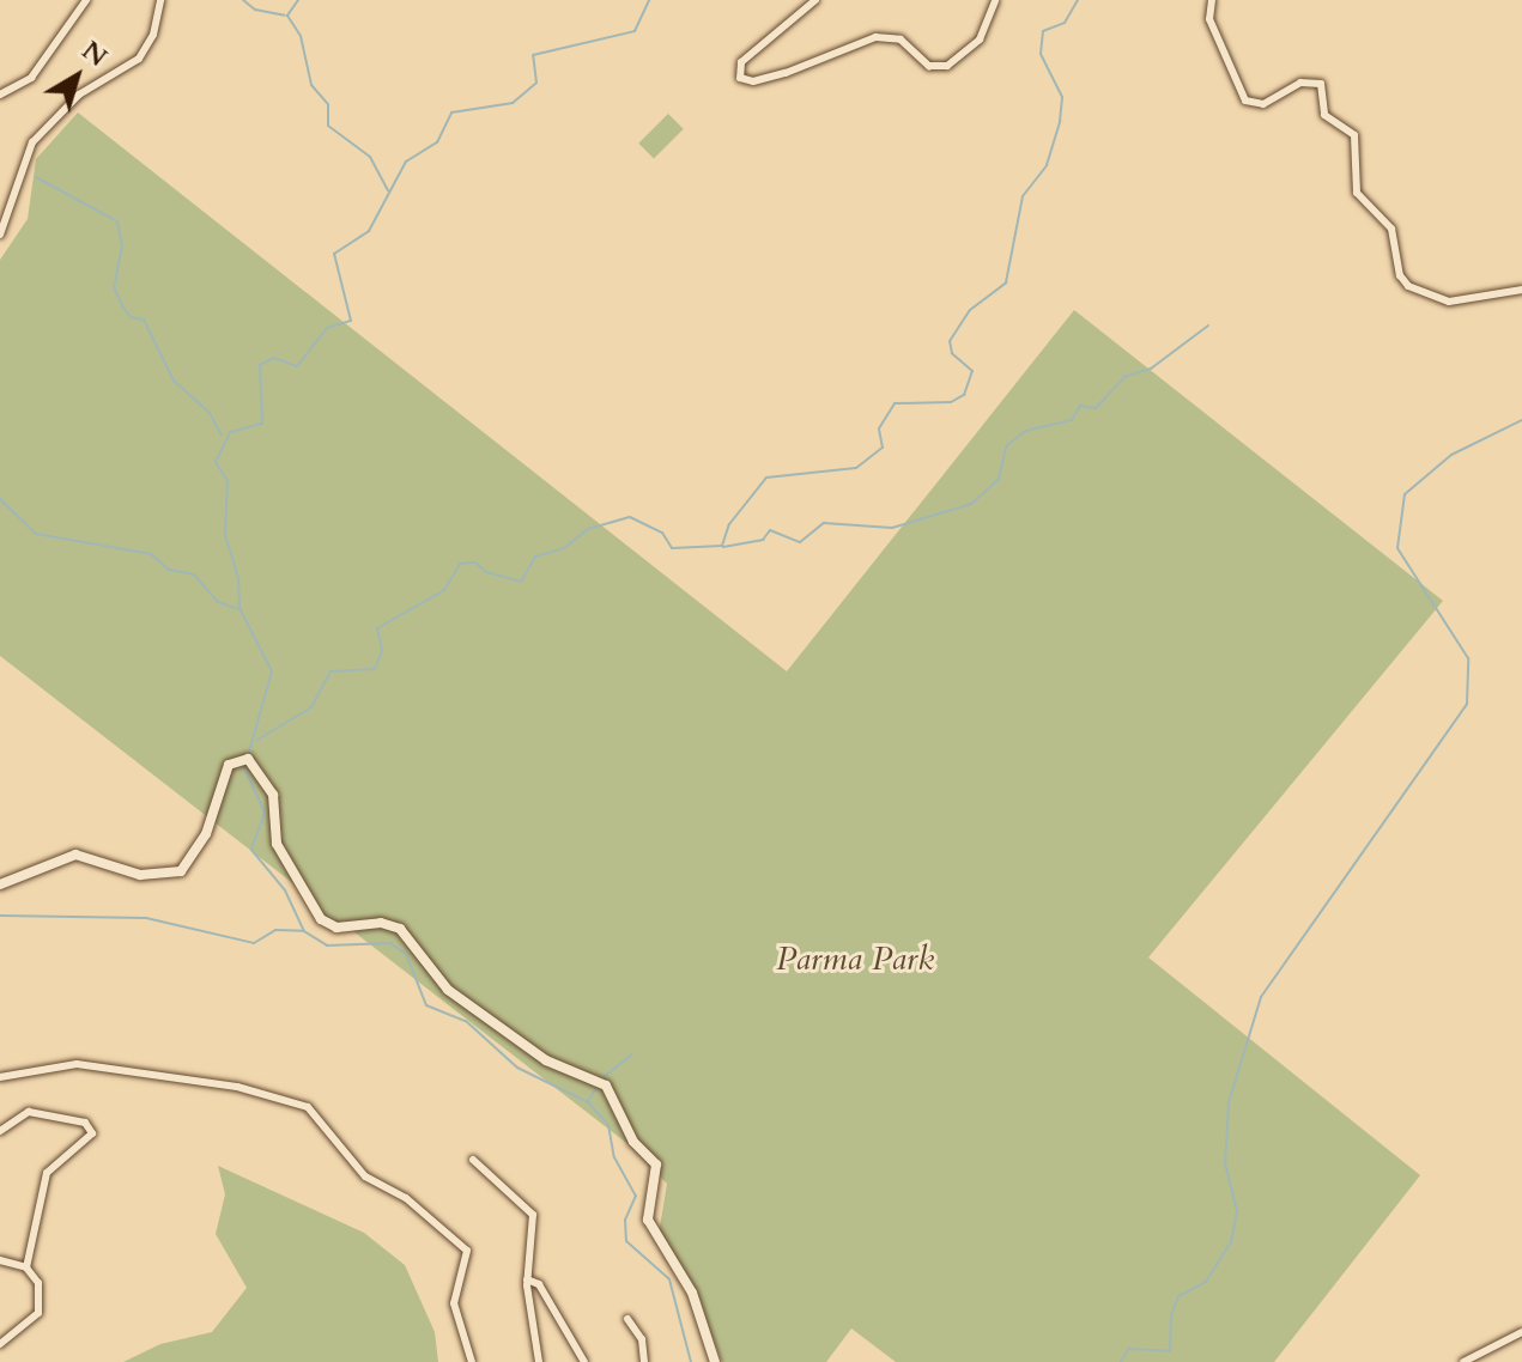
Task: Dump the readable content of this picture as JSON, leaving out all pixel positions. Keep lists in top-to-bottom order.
{
  "parks": ["Parma Park"],
  "north": "top right"
}
